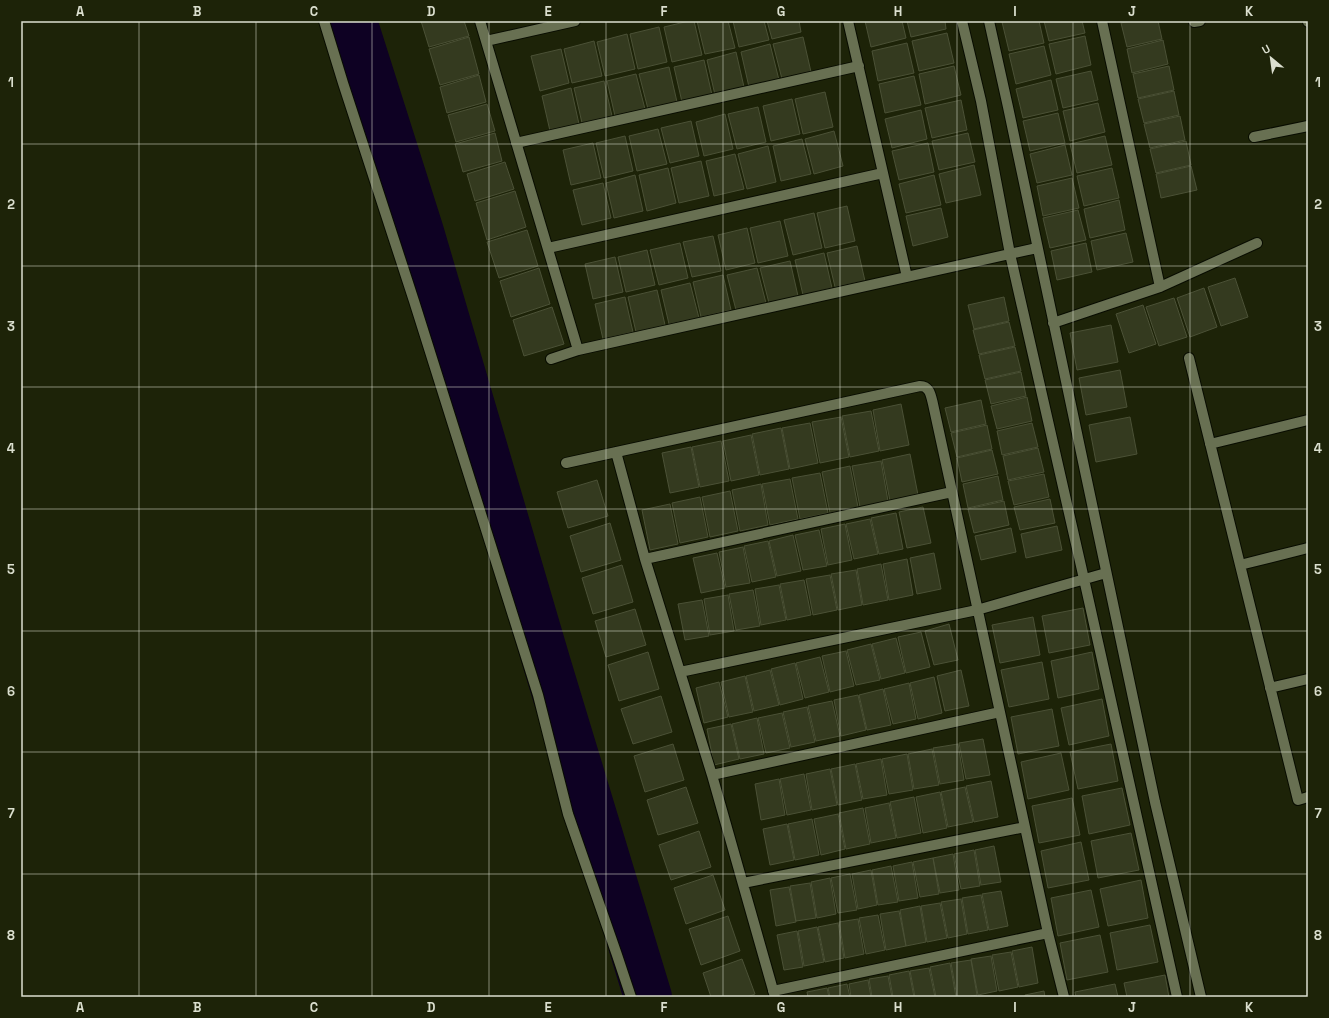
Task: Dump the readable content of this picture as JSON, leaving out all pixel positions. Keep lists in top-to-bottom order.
{
  "north": "top left",
  "grid": {
    "columns": [
      "A",
      "B",
      "C",
      "D",
      "E",
      "F",
      "G",
      "H",
      "I",
      "J",
      "K"
    ],
    "rows": [
      "1",
      "2",
      "3",
      "4",
      "5",
      "6",
      "7",
      "8"
    ]
  }
}
